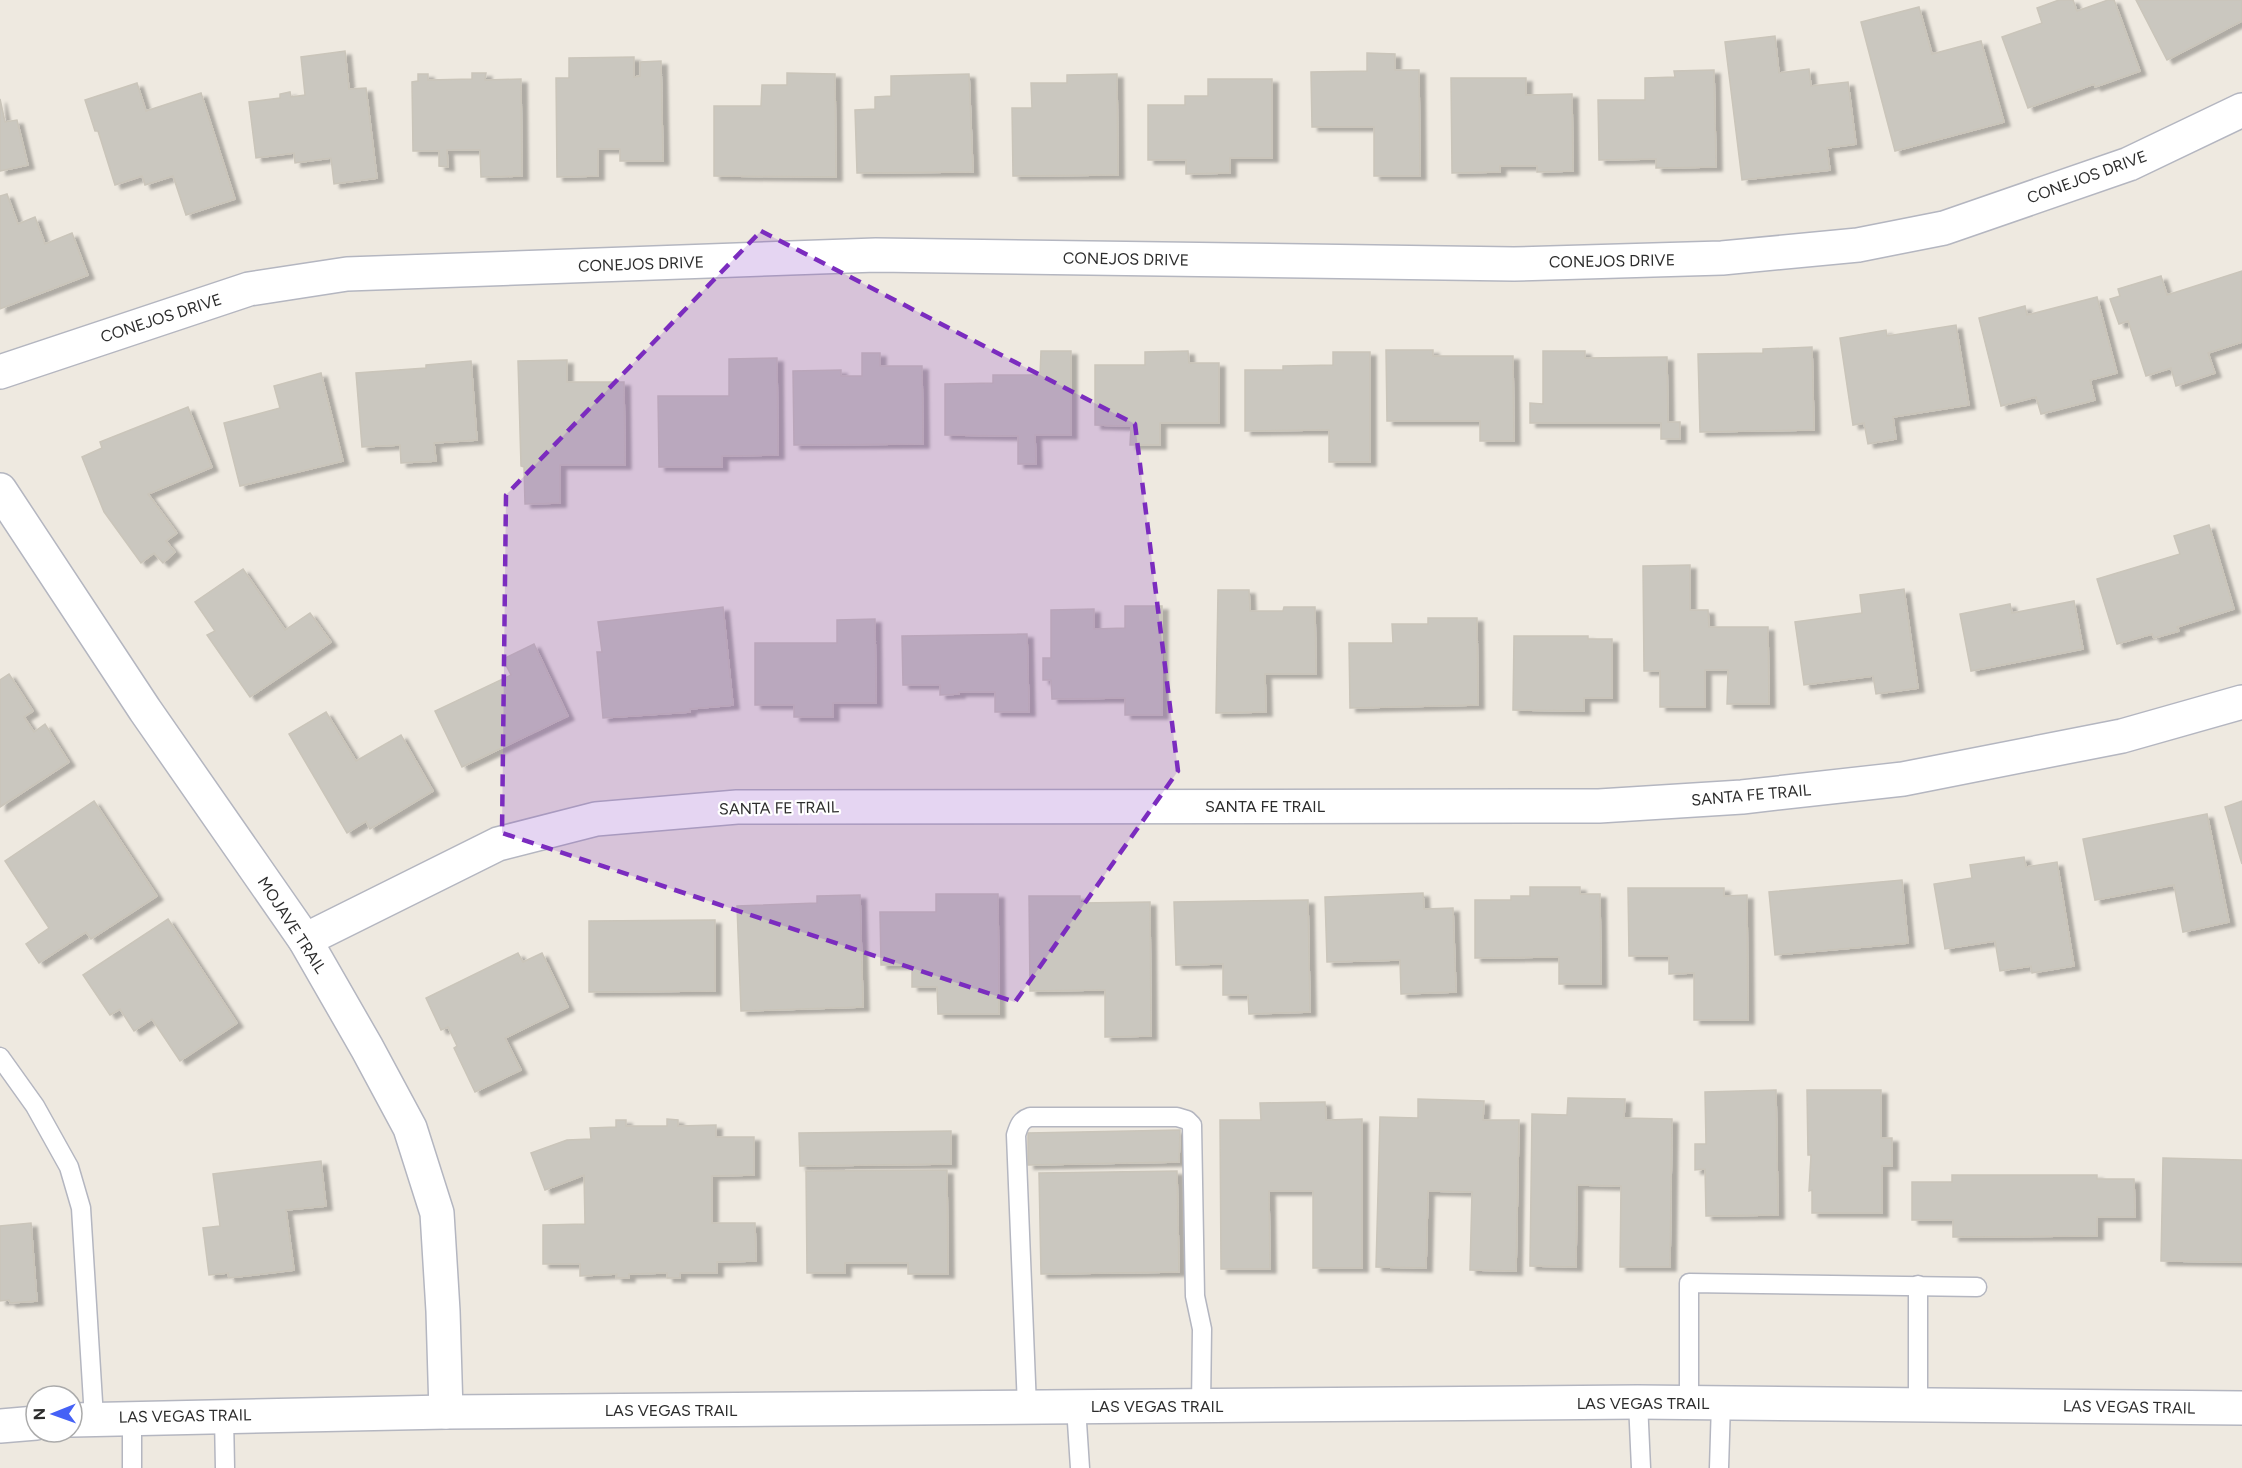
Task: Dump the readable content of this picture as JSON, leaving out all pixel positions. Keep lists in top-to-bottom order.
{
  "streets": {
    "street": [
      "CONEJOS DRIVE",
      "SANTA FE TRAIL",
      "MOJAVE TRAIL",
      "LAS VEGAS TRAIL"
    ]
  },
  "crossings": [
    ["SANTA FE TRAIL", "MOJAVE TRAIL"],
    ["MOJAVE TRAIL", "LAS VEGAS TRAIL"]
  ],
  "north": "left"
}
